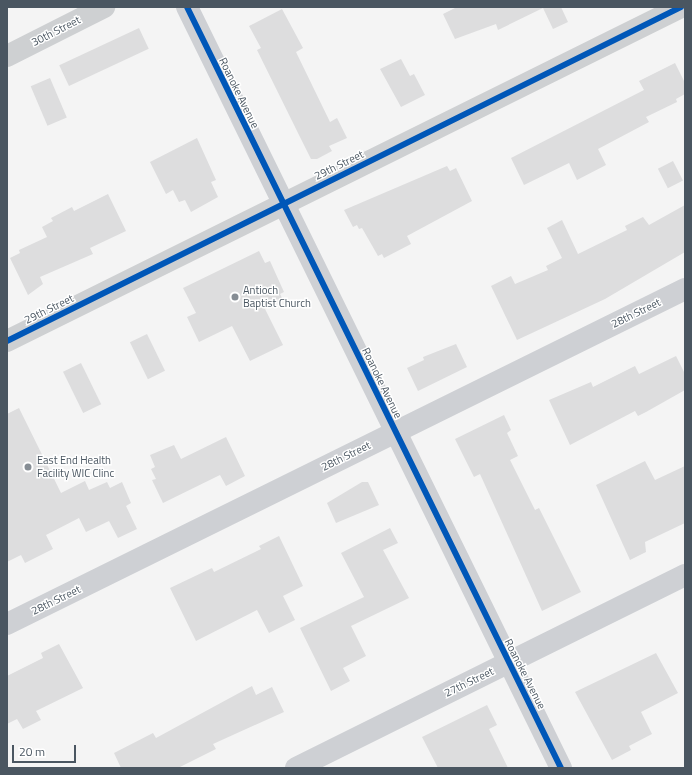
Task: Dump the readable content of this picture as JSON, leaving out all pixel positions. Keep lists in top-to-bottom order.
{
  "streets": {
    "main road": ["Roanoke Avenue", "28th Street", "27th Street"],
    "street": ["30th Street", "29th Street"]
  },
  "crossings": [
    ["Roanoke Avenue", "29th Street"],
    ["Roanoke Avenue", "28th Street"],
    ["Roanoke Avenue", "27th Street"]
  ],
  "places": ["Antioch Baptist Church", "East End Health Facility WIC Clinc"],
  "scale_bar": "20 m"
}
